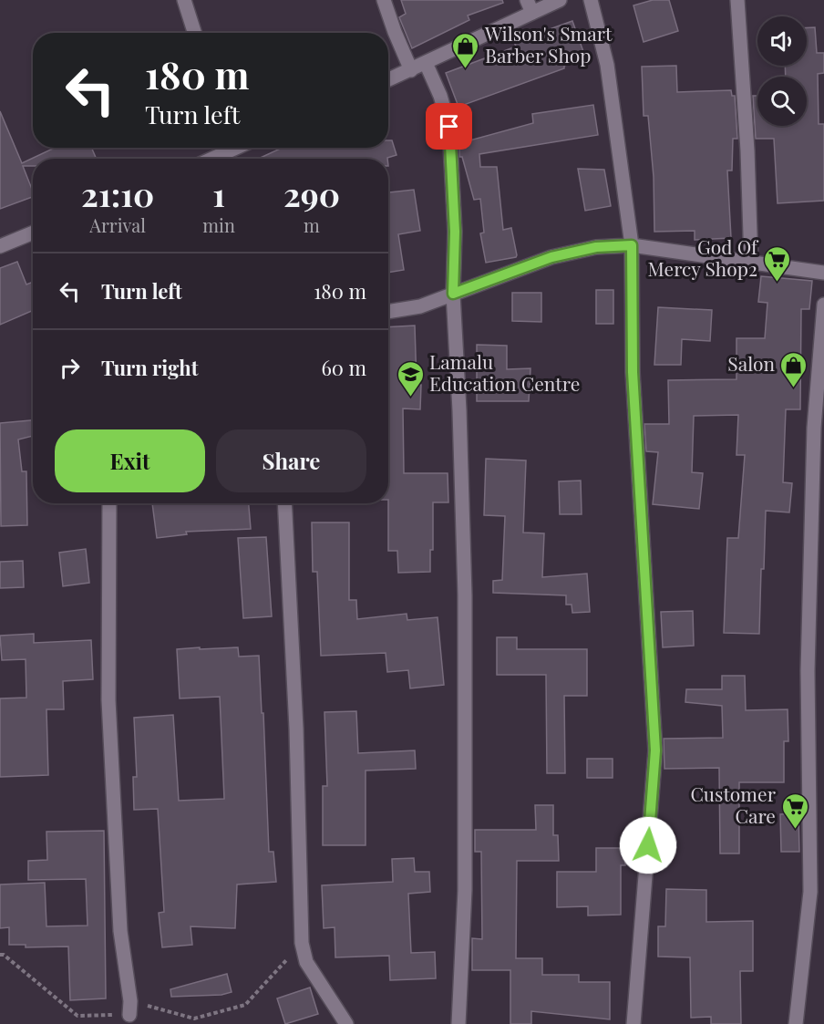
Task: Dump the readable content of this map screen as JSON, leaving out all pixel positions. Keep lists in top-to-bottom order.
{
  "places": {
    "shop": ["Wilson's Smart Barber Shop", "Salon"],
    "supermarket": ["God Of Mercy Shop2", "Customer Care"],
    "school or university": ["Lamalu Education Centre"]
  },
  "page": {
    "turn": ["180 m", "Turn left"],
    "eta": [
      "21:10",
      "Arrival",
      "1",
      "min",
      "290",
      "m"
    ],
    "list": [
      {
        "name": "Turn left",
        "value": "180 m"
      },
      {
        "name": "Turn right",
        "value": "60 m"
      }
    ],
    "buttons": ["Exit", "Share"]
  }
}
